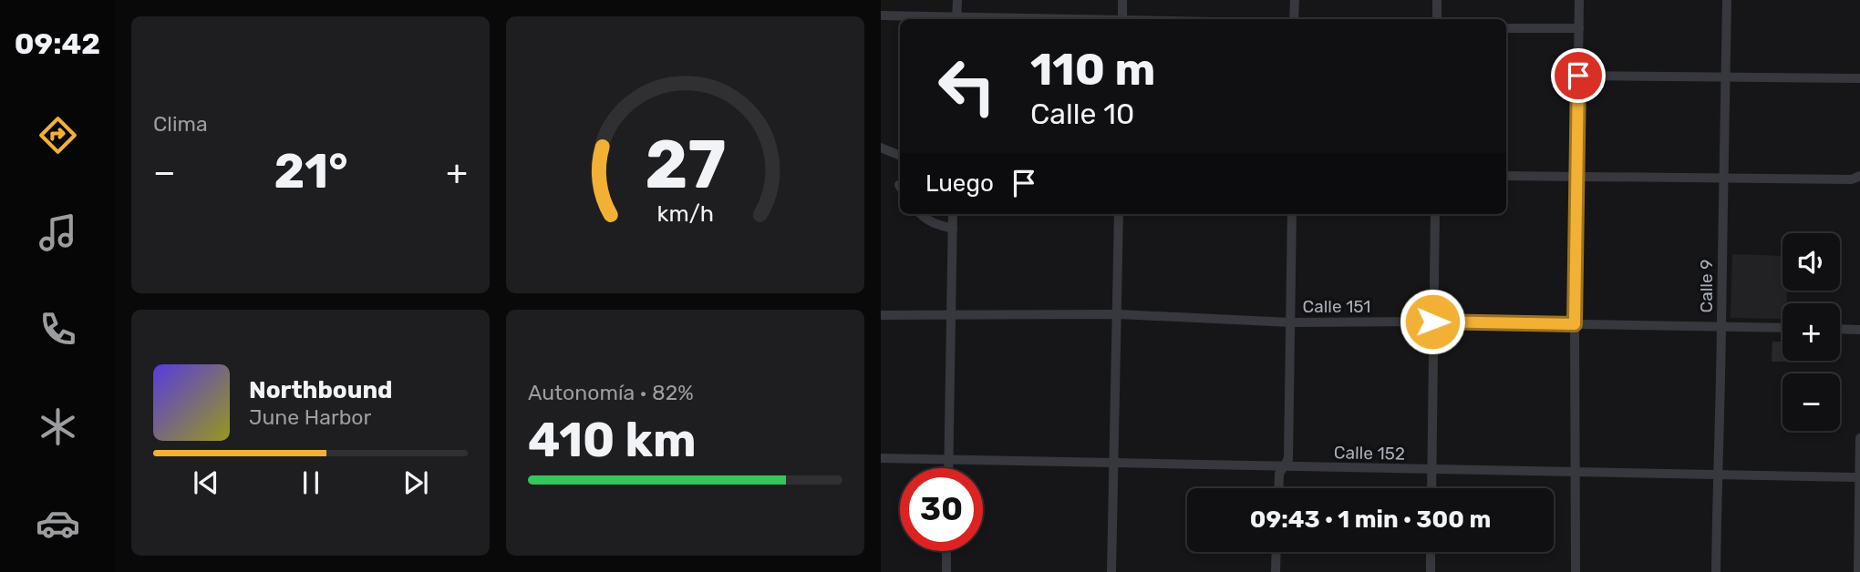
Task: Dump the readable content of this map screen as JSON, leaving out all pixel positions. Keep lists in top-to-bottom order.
{
  "streets": {
    "street": ["Calle 9", "Calle 151", "Calle 152"]
  },
  "crossings": [
    ["Calle 9", "Calle 151"],
    ["Calle 9", "Calle 152"]
  ],
  "page": {
    "tabs": "09:42",
    "tile": [
      "Clima",
      ["Autonomía · 82%", "410 km"]
    ],
    "turn": ["110 m", "Calle 10"],
    "heat": ["−", "21°", "+"],
    "then": "Luego",
    "map_buttons": ["+", "−"],
    "song": ["Northbound", "June Harbor"],
    "limit": "30",
    "trip": "09:43 · 1 min · 300 m",
    "gauge": ["27", "km/h"]
  }
}
